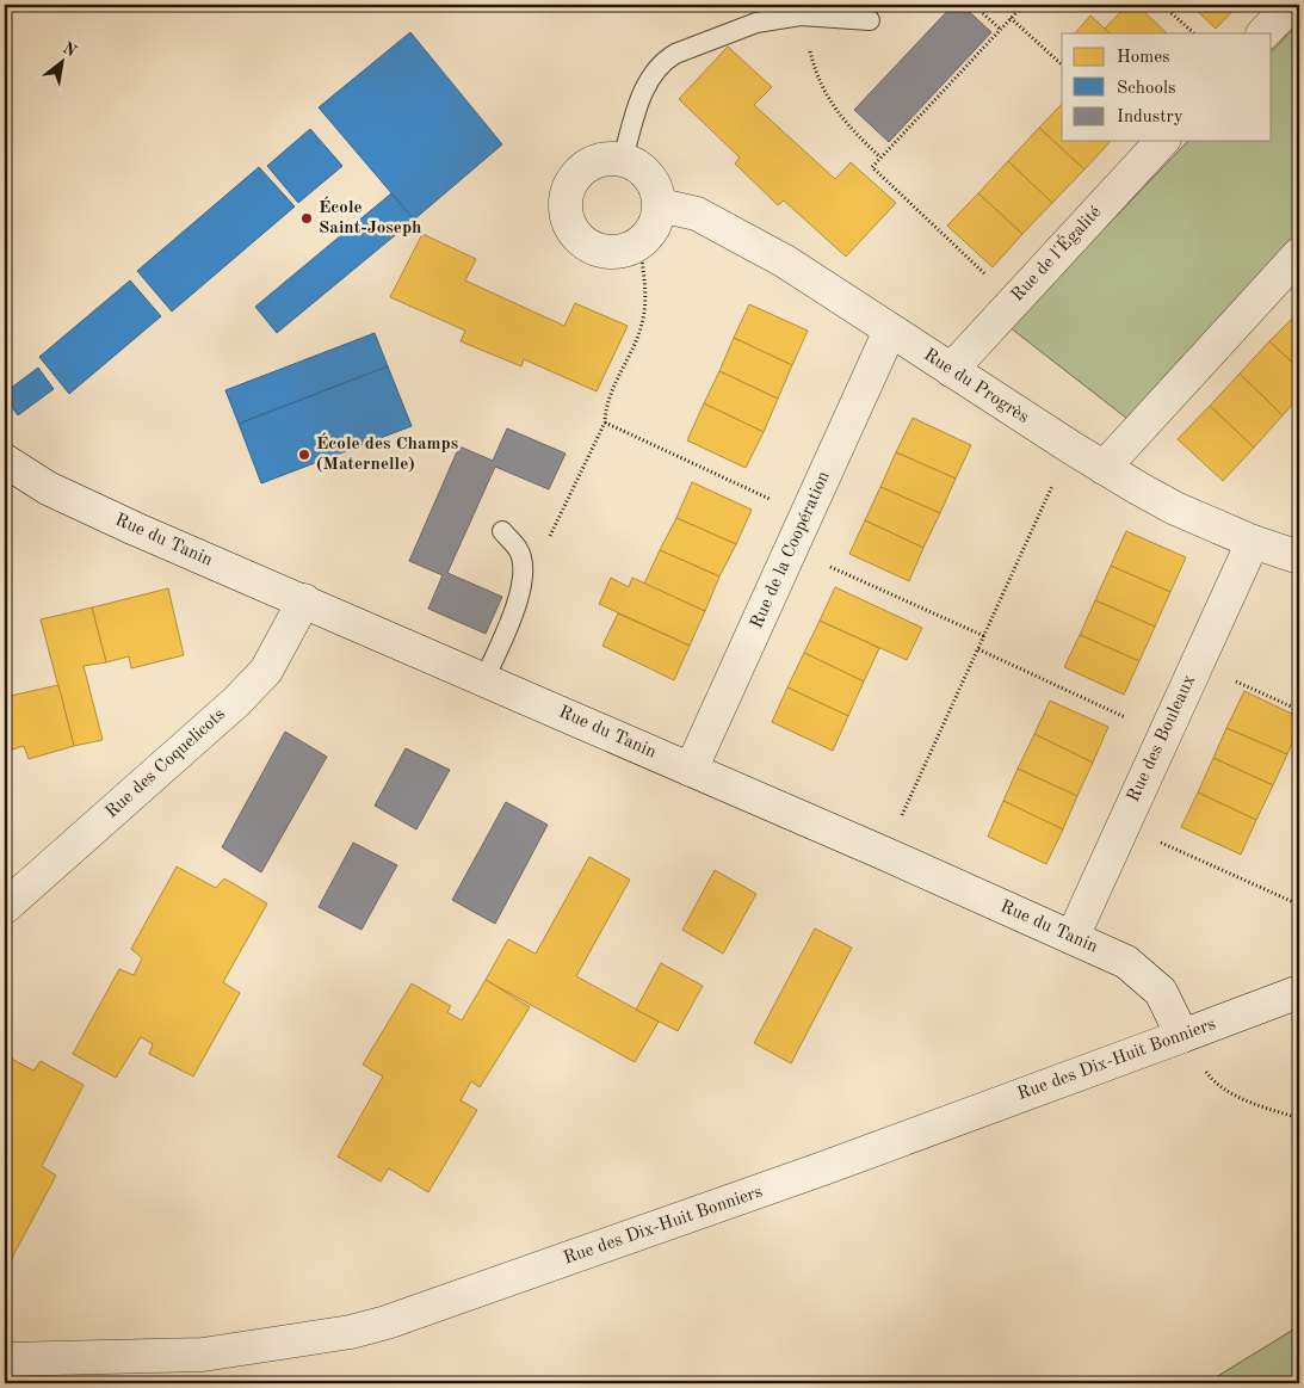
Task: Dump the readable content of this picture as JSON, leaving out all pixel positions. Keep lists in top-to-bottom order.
{
  "streets": {
    "street": [
      "Rue de l'Égalité",
      "Rue du Progrès",
      "Rue du Tanin",
      "Rue de la Coopération",
      "Rue des Bouleaux",
      "Rue des Coquelicots",
      "Rue des Dix-Huit Bonniers"
    ]
  },
  "crossings": [
    ["Rue de l'Égalité", "Rue du Progrès"],
    ["Rue du Progrès", "Rue de la Coopération"],
    ["Rue du Progrès", "Rue des Bouleaux"],
    ["Rue du Tanin", "Rue de la Coopération"],
    ["Rue du Tanin", "Rue des Bouleaux"],
    ["Rue du Tanin", "Rue des Coquelicots"],
    ["Rue du Tanin", "Rue des Dix-Huit Bonniers"]
  ],
  "places": ["École Saint-Joseph", "École des Champs (Maternelle)"],
  "legend": ["Homes", "Schools", "Industry"],
  "north": "top right"
}
